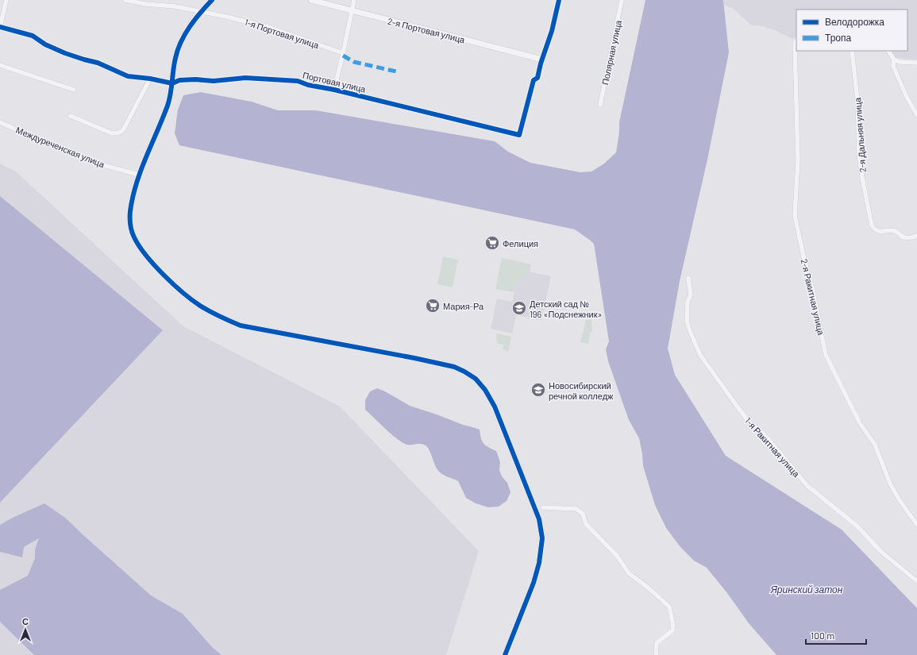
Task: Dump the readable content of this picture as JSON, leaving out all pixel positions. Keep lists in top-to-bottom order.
{
  "streets": {
    "street": [
      "2-я Портовая улица",
      "1-я Портовая улица",
      "Полярная улица",
      "Портовая улица",
      "2-я Дальняя улица",
      "Междуреченская улица",
      "2-я Ракитная улица",
      "1-я Ракитная улица"
    ]
  },
  "crossings": [
    ["2-я Портовая улица", "Портовая улица"]
  ],
  "water": ["Яринский затон"],
  "places": {
    "supermarket": ["Фелиция", "Мария-Ра"],
    "school or university": ["Детский сад № 196 «Подснежник»", "Новосибирский речной колледж"]
  },
  "legend": ["Велодорожка", "Тропа"],
  "scale_bar": "100 m",
  "north": "top"
}
